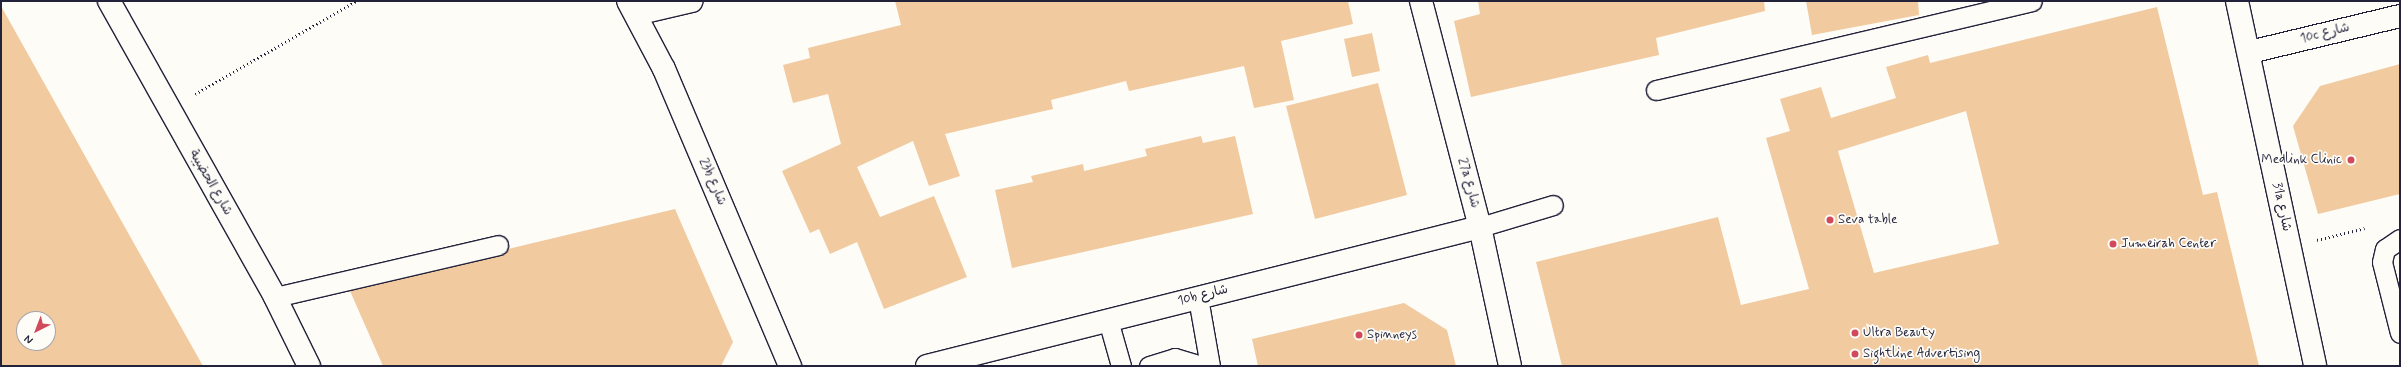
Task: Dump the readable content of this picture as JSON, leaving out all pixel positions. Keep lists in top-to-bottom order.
{
  "streets": {
    "street": [
      "10c شارع",
      "23b شارع",
      "شارع الحضيبة",
      "27a شارع",
      "31a شارع",
      "10b شارع"
    ]
  },
  "crossings": [
    ["10c شارع", "31a شارع"],
    ["27a شارع", "10b شارع"]
  ],
  "places": [
    "Medlink Clinic",
    "Seva table",
    "Jumeirah Center",
    "Ultra Beauty",
    "Spinneys",
    "Sightline Advertising"
  ],
  "north": "bottom left"
}
